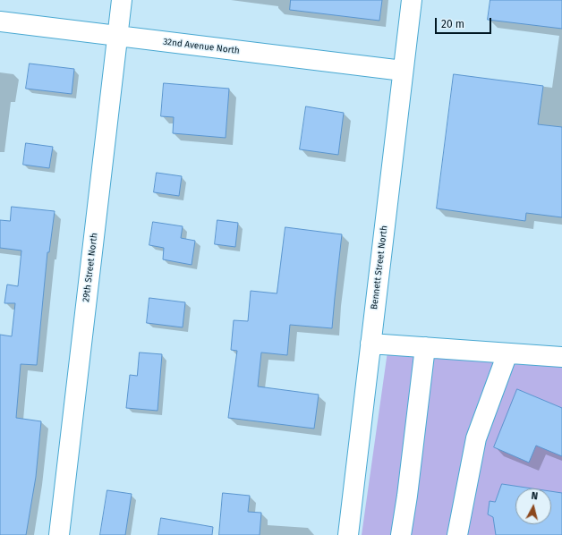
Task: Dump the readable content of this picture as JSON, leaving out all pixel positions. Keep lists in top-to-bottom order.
{
  "streets": {
    "street": ["32nd Avenue North", "29th Street North", "Bennett Street North"]
  },
  "crossings": [
    ["32nd Avenue North", "29th Street North"],
    ["32nd Avenue North", "Bennett Street North"]
  ],
  "scale_bar": "20 m",
  "north": "top"
}
